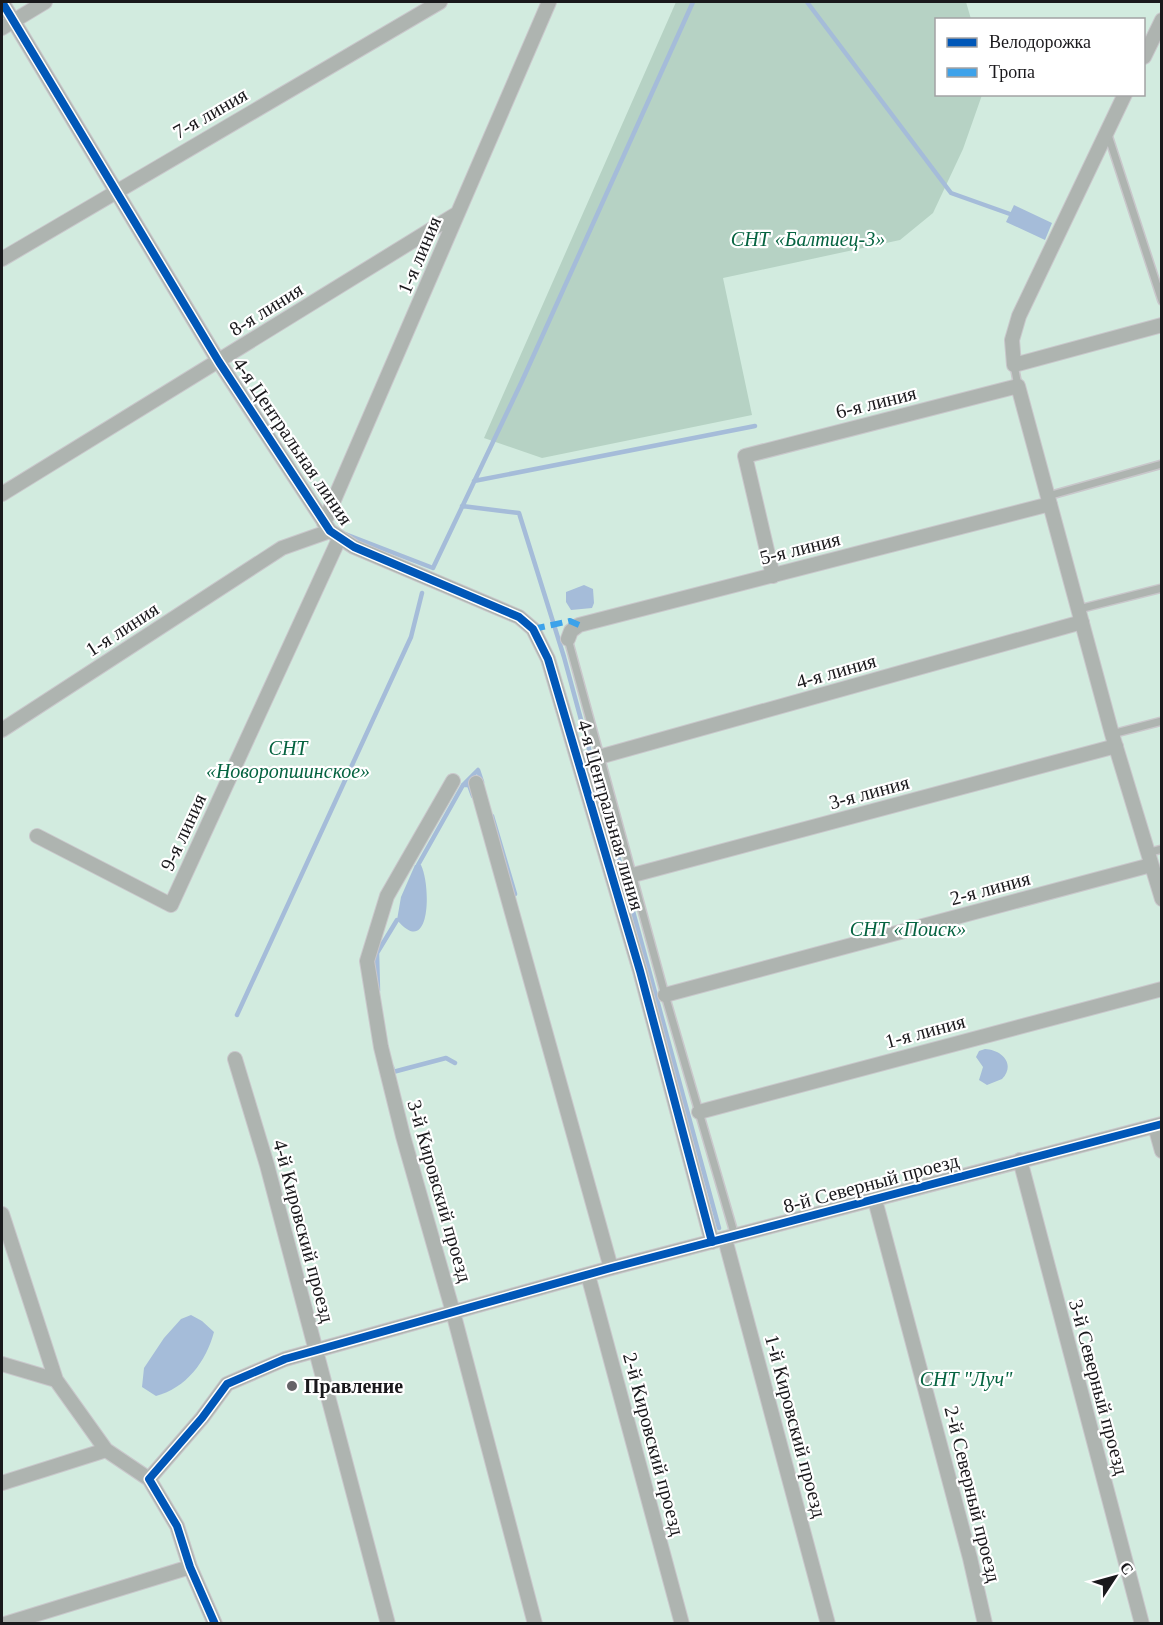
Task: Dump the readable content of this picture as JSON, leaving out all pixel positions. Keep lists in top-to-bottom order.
{
  "streets": {
    "street": [
      "7-я линия",
      "1-я линия",
      "8-я линия",
      "6-я линия",
      "4-я Центральная линия",
      "5-я линия",
      "4-я линия",
      "3-я линия",
      "9-я линия",
      "2-я линия",
      "8-й Северный проезд",
      "3-й Кировский проезд",
      "4-й Кировский проезд",
      "3-й Северный проезд",
      "1-й Кировский проезд",
      "2-й Кировский проезд",
      "2-й Северный проезд"
    ]
  },
  "crossings": [
    ["7-я линия", "4-я Центральная линия"],
    ["1-я линия", "8-я линия"],
    ["1-я линия", "4-я Центральная линия"],
    ["1-я линия", "9-я линия"],
    ["8-я линия", "4-я Центральная линия"],
    ["6-я линия", "5-я линия"],
    ["4-я Центральная линия", "9-я линия"],
    ["4-я Центральная линия", "8-й Северный проезд"],
    ["4-я Центральная линия", "1-й Кировский проезд"],
    ["8-й Северный проезд", "3-й Кировский проезд"],
    ["8-й Северный проезд", "4-й Кировский проезд"],
    ["8-й Северный проезд", "3-й Северный проезд"],
    ["8-й Северный проезд", "1-й Кировский проезд"],
    ["8-й Северный проезд", "2-й Кировский проезд"],
    ["8-й Северный проезд", "2-й Северный проезд"]
  ],
  "parks": [
    "СНТ «Балтиец-3»",
    "СНТ «Новоропшинское»",
    "СНТ «Поиск»",
    "СНТ \"Луч\""
  ],
  "places": ["Правление"],
  "legend": ["Велодорожка", "Тропа"],
  "north": "top right"
}
